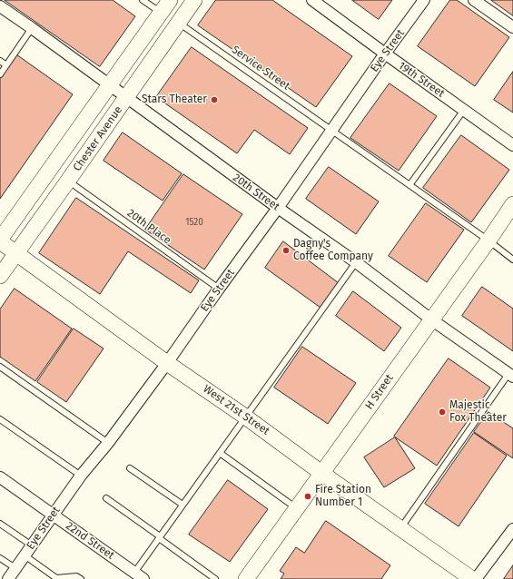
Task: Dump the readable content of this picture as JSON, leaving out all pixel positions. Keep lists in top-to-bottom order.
{
  "streets": {
    "street": [
      "Eye Street",
      "19th Street",
      "Chester Avenue",
      "20th Street",
      "H Street",
      "West 21st Street",
      "22nd Street"
    ],
    "lane": ["Service Street", "20th Place"]
  },
  "crossings": [
    ["Eye Street", "Service Street"],
    ["Eye Street", "19th Street"],
    ["Eye Street", "20th Street"],
    ["Eye Street", "20th Place"],
    ["Eye Street", "West 21st Street"],
    ["Eye Street", "22nd Street"],
    ["Service Street", "Chester Avenue"],
    ["Service Street", "H Street"],
    ["Chester Avenue", "20th Street"],
    ["Chester Avenue", "20th Place"],
    ["Chester Avenue", "West 21st Street"],
    ["20th Street", "H Street"],
    ["H Street", "West 21st Street"]
  ],
  "places": [
    "Stars Theater",
    "Dagny's Coffee Company",
    "Majestic Fox Theater",
    "Fire Station Number 1"
  ],
  "house_numbers": ["1520"]
}
